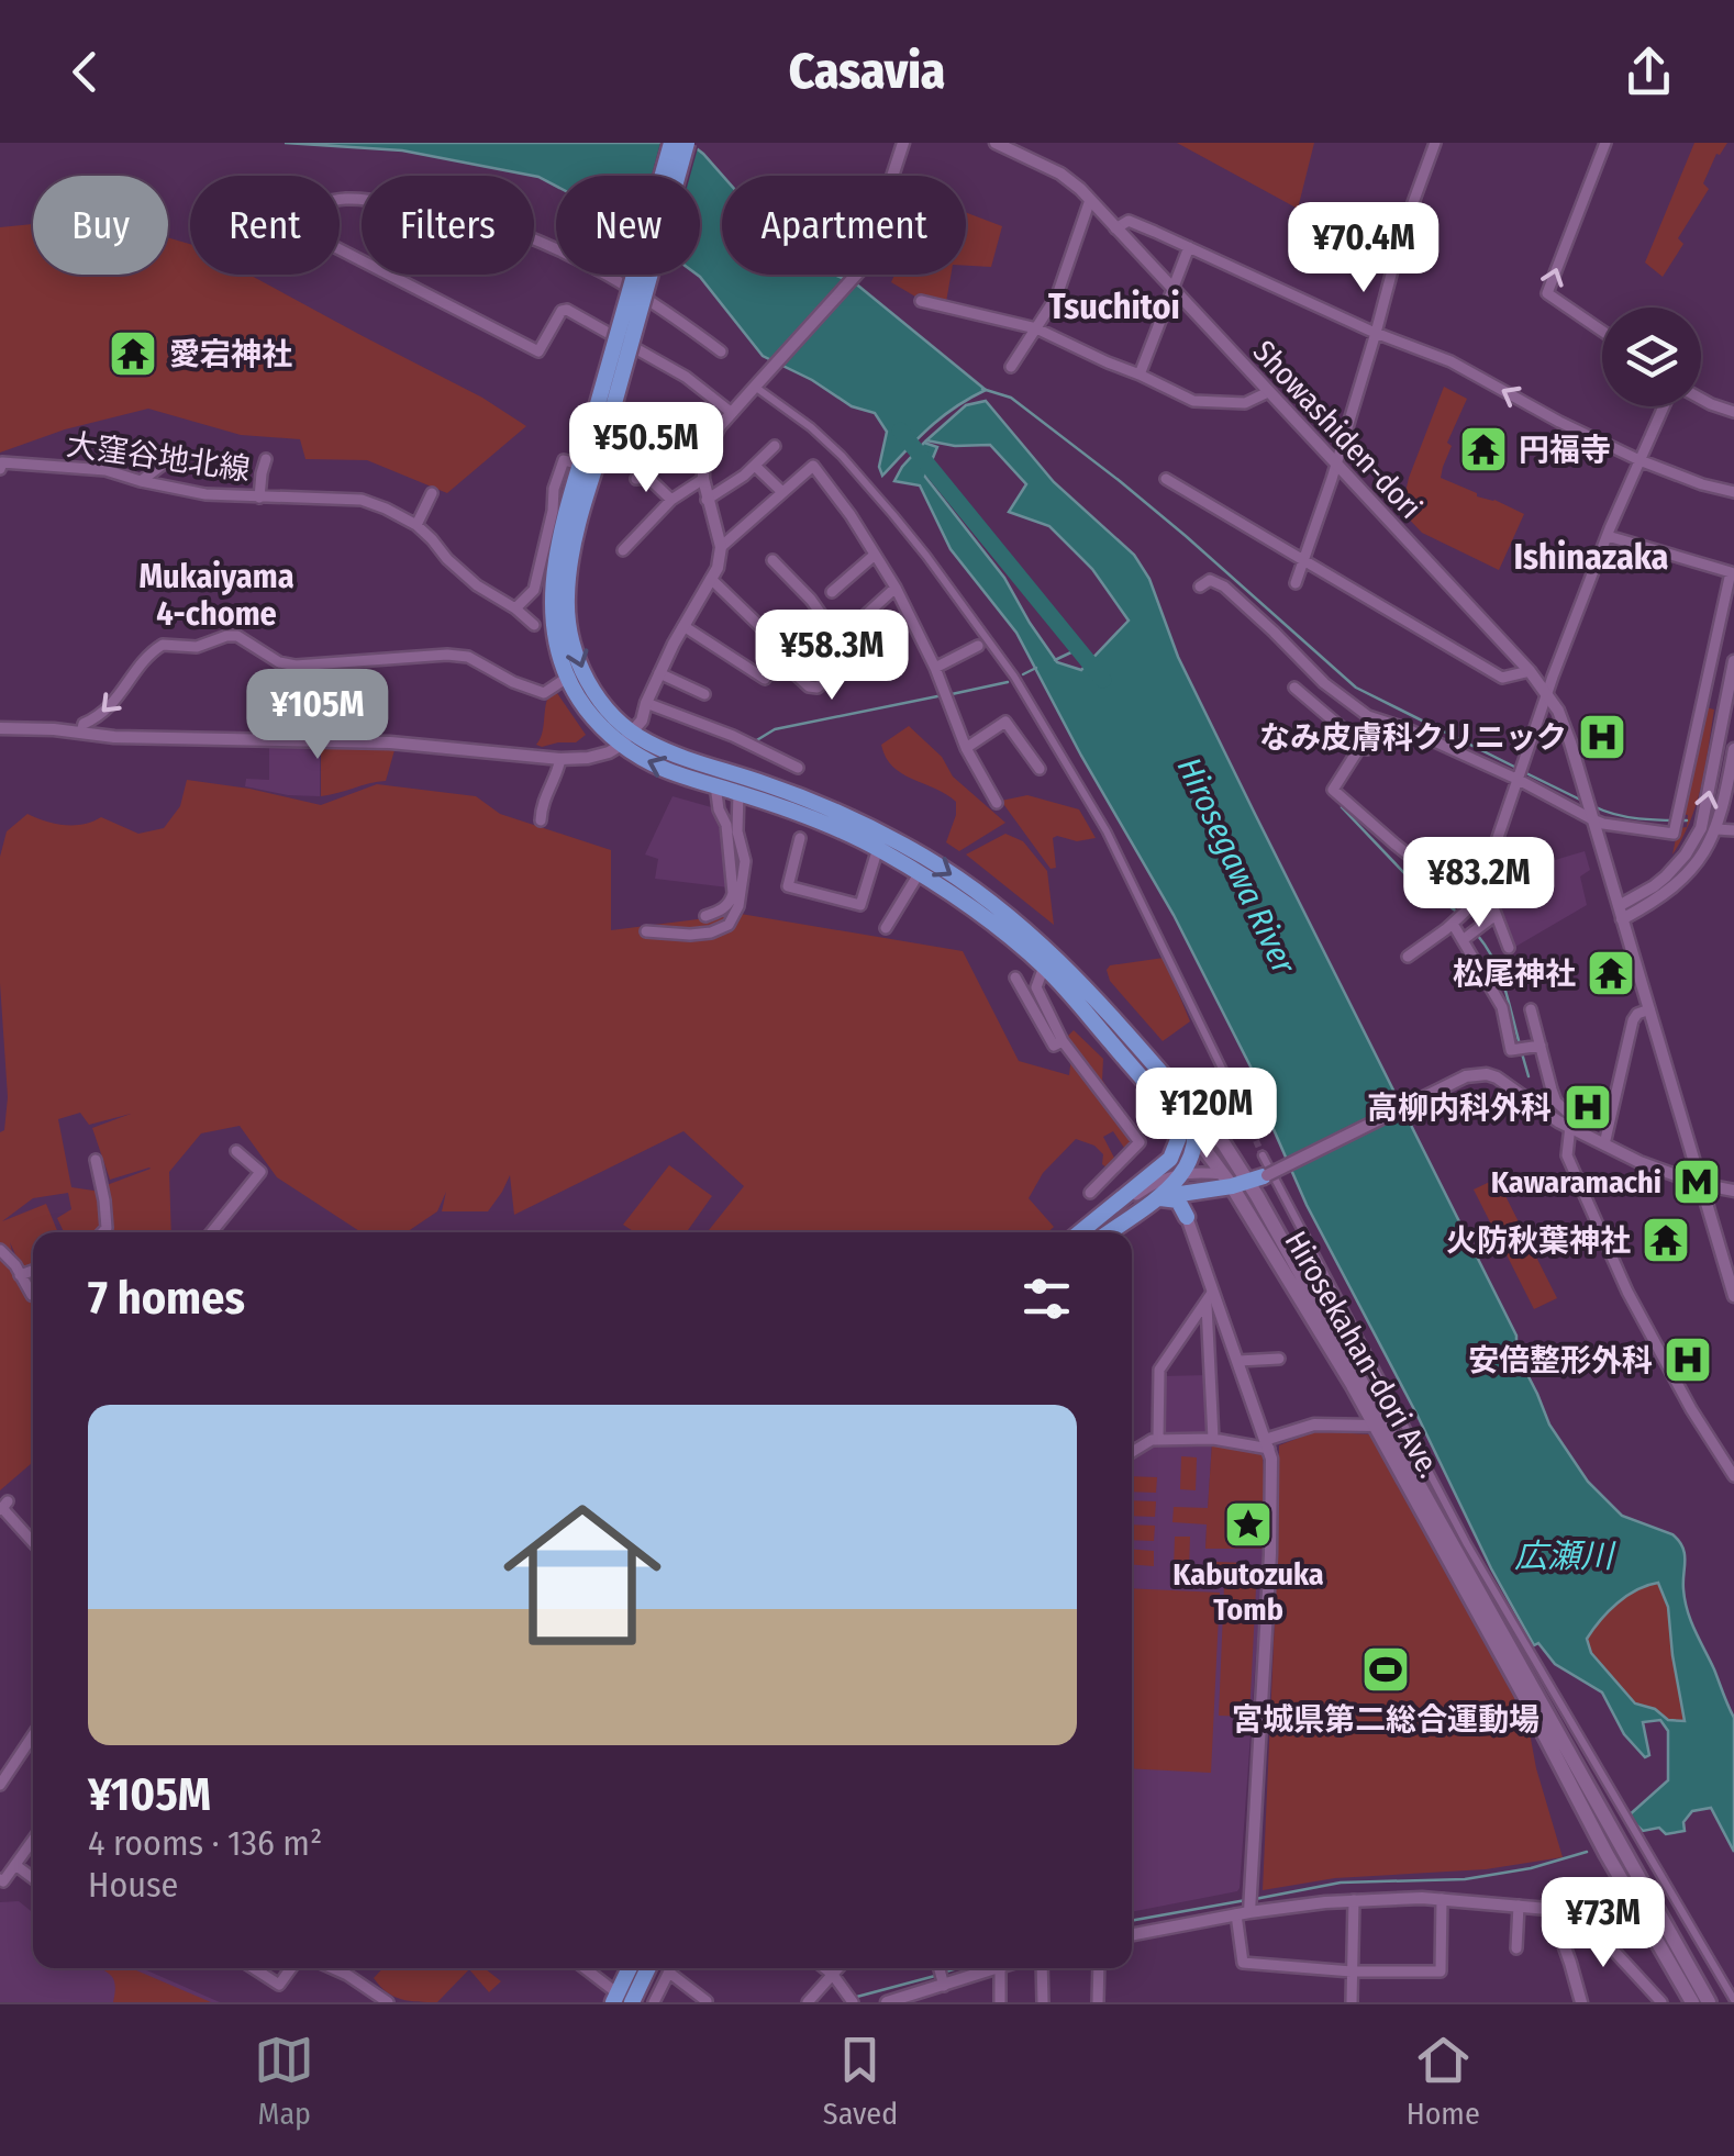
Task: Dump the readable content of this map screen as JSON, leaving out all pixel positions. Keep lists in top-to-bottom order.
{
  "streets": {
    "highway": ["Hirosekahan-dori Ave."],
    "street": ["Showashiden-dori", "大窪谷地北線"]
  },
  "districts": ["Tsuchitoi", "Ishinazaka", "Mukaiyama 4-chome"],
  "water": ["Hirosegawa River", "広瀬川"],
  "places": {
    "temple": [
      "愛宕神社",
      "円福寺",
      "松尾神社",
      "火防秋葉神社"
    ],
    "hospital": ["なみ皮膚科クリニック", "高柳内科外科", "安倍整形外科"],
    "metro station": ["Kawaramachi"],
    "place": ["Kabutozuka Tomb"],
    "sports": ["宮城県第二総合運動場"]
  },
  "page": {
    "header": "Casavia",
    "chip": [
      "Buy",
      "Rent",
      "Filters",
      "New",
      "Apartment"
    ],
    "price": [
      "¥70.4M",
      "¥50.5M",
      "¥58.3M",
      "¥105M",
      "¥83.2M",
      "¥120M",
      "¥73M"
    ],
    "heading": "7 homes",
    "list": [
      {
        "name": "¥105M",
        "note": "4 rooms · 136 m² · House"
      }
    ],
    "tabs": ["Map", "Saved", "Home"]
  }
}
